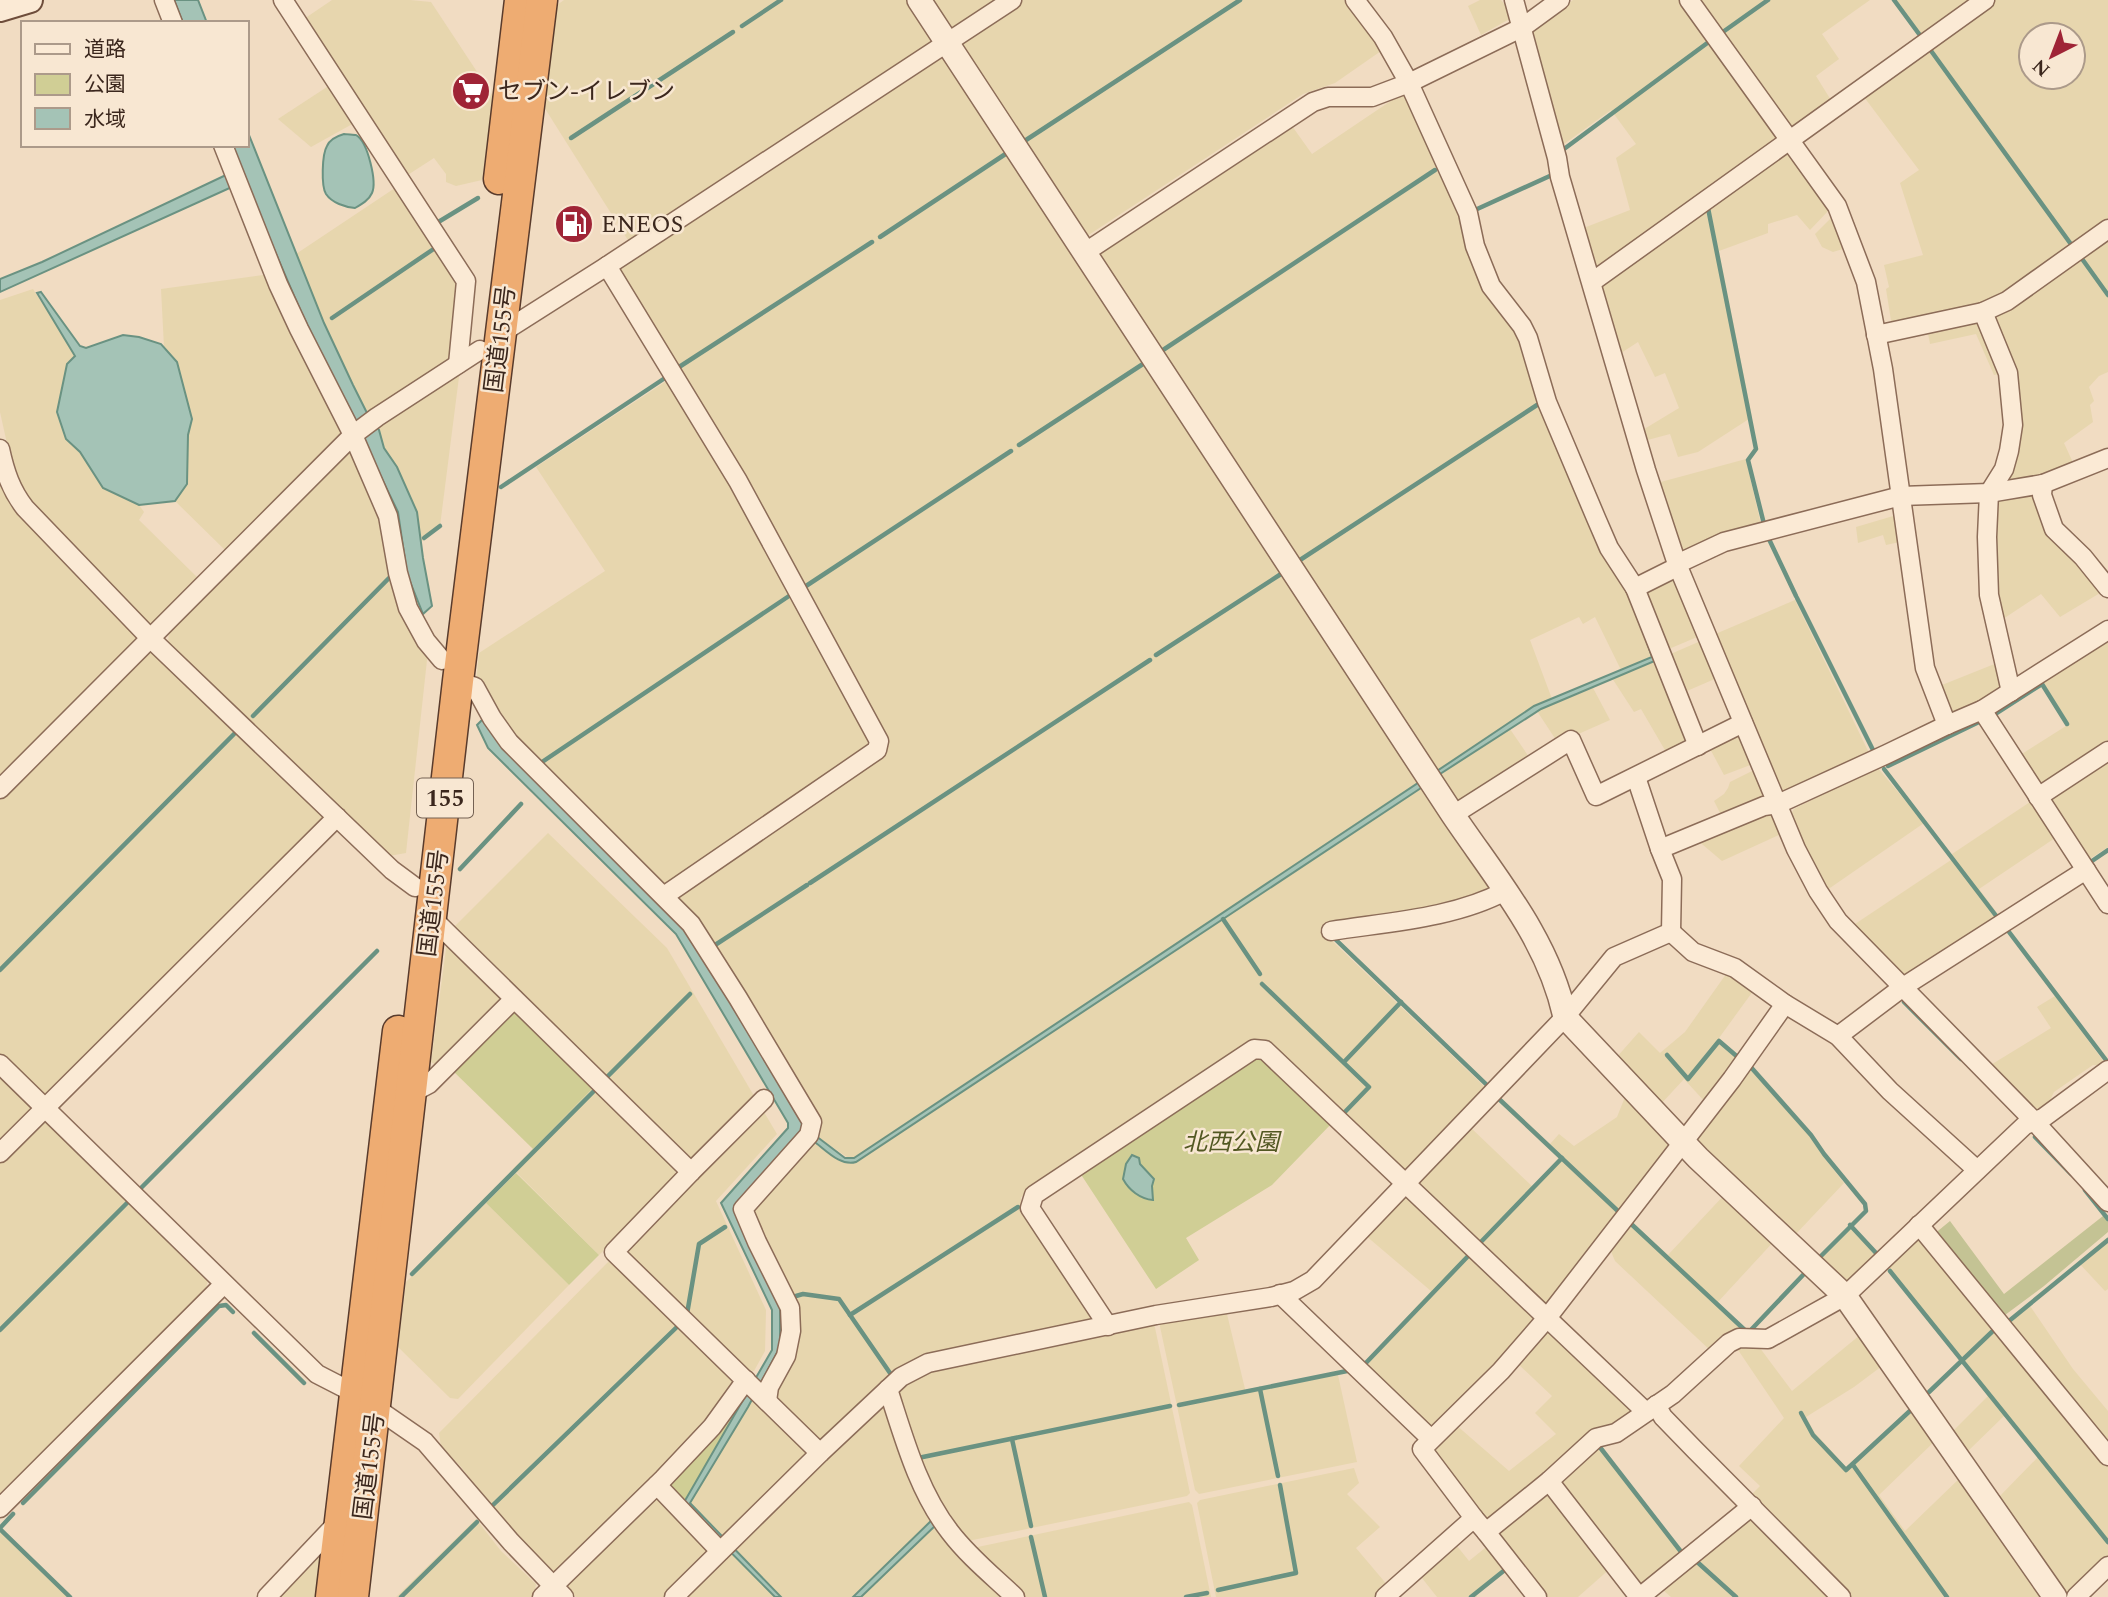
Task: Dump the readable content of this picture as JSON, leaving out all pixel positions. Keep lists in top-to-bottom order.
{
  "streets": {
    "highway": ["国道155号", "155"]
  },
  "parks": ["北西公園"],
  "places": {
    "supermarket": ["セブン-イレブン"],
    "fuel station": ["ENEOS"]
  },
  "legend": ["道路", "公園", "水域"],
  "north": "bottom left"
}
